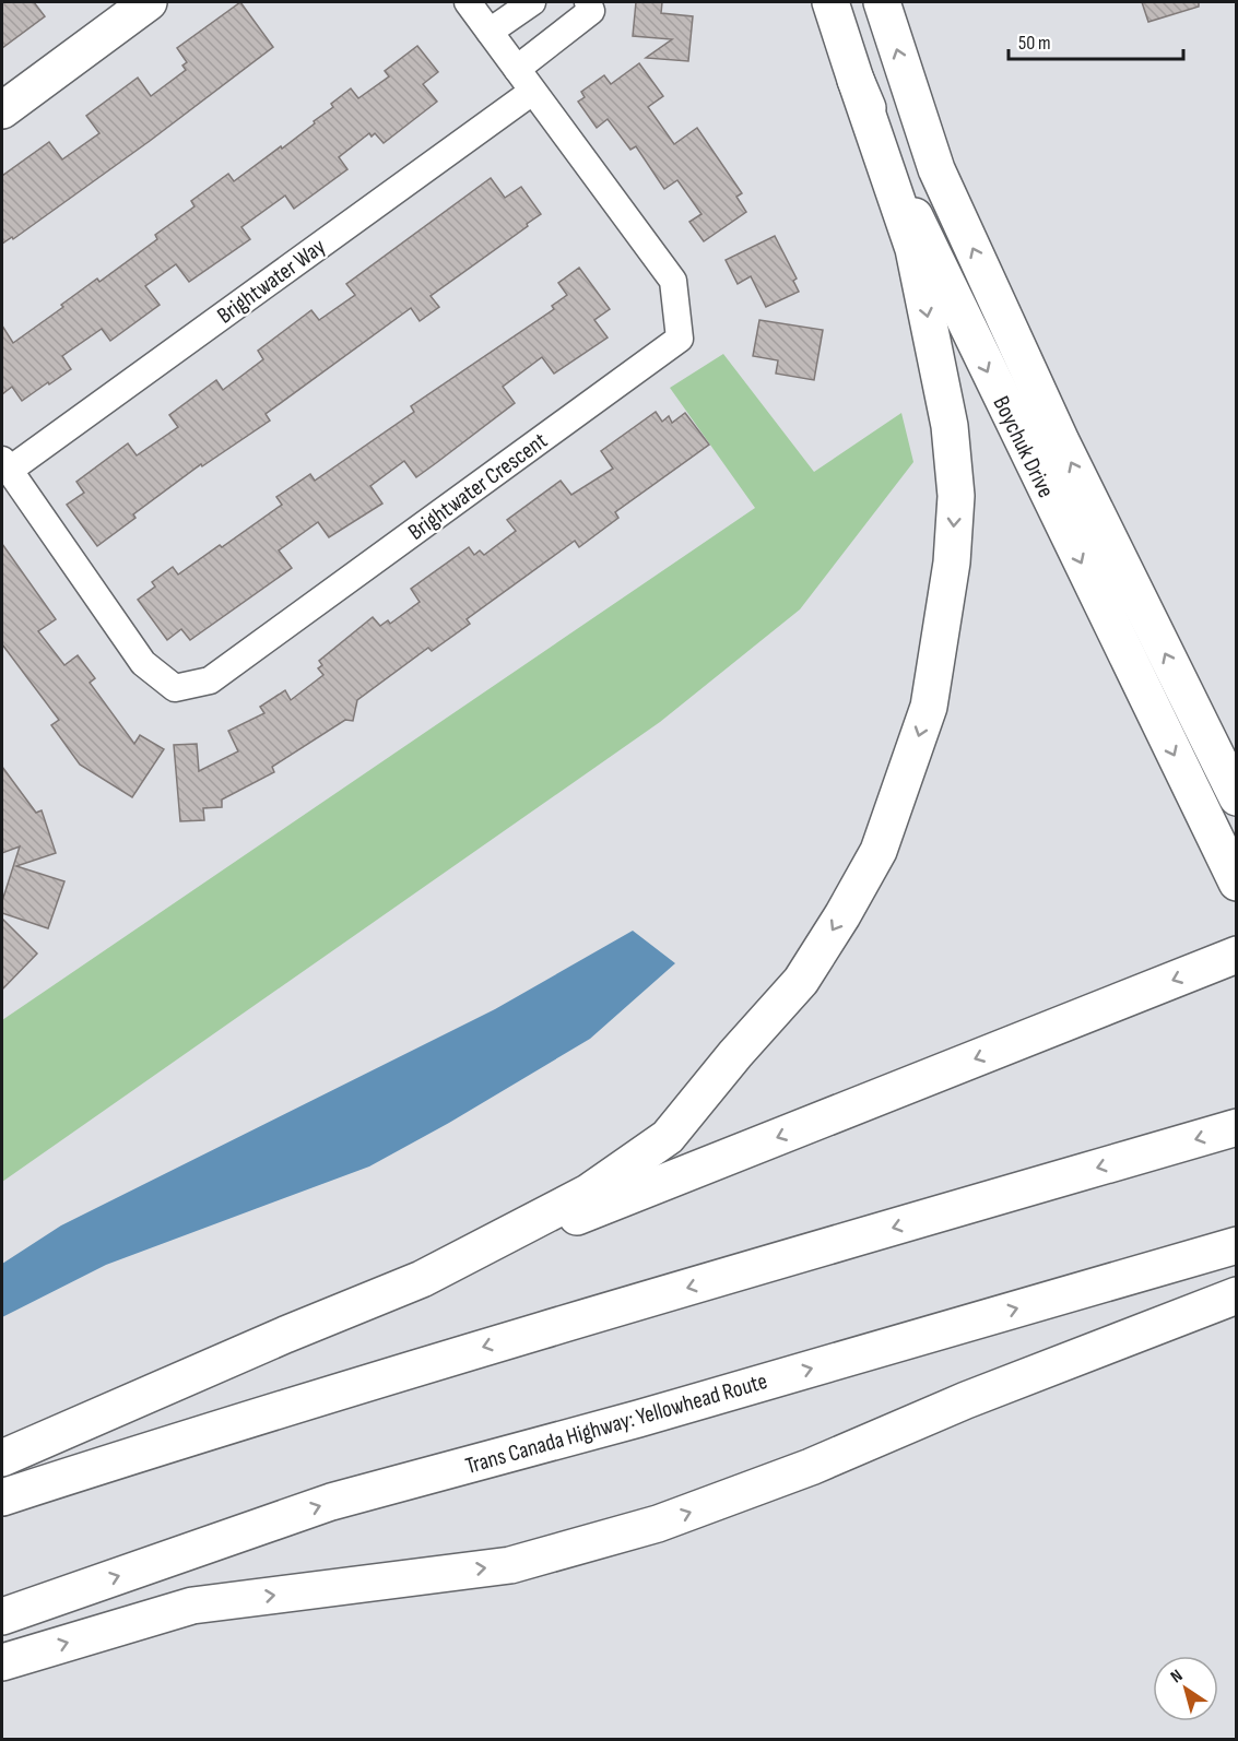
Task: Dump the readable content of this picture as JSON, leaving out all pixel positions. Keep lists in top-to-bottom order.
{
  "streets": {
    "main road": ["Boychuk Drive", "Trans Canada Highway: Yellowhead Route"],
    "street": ["Brightwater Way", "Brightwater Crescent"]
  },
  "crossings": [
    ["Brightwater Way", "Brightwater Crescent"]
  ],
  "scale_bar": "50 m",
  "north": "top left"
}
